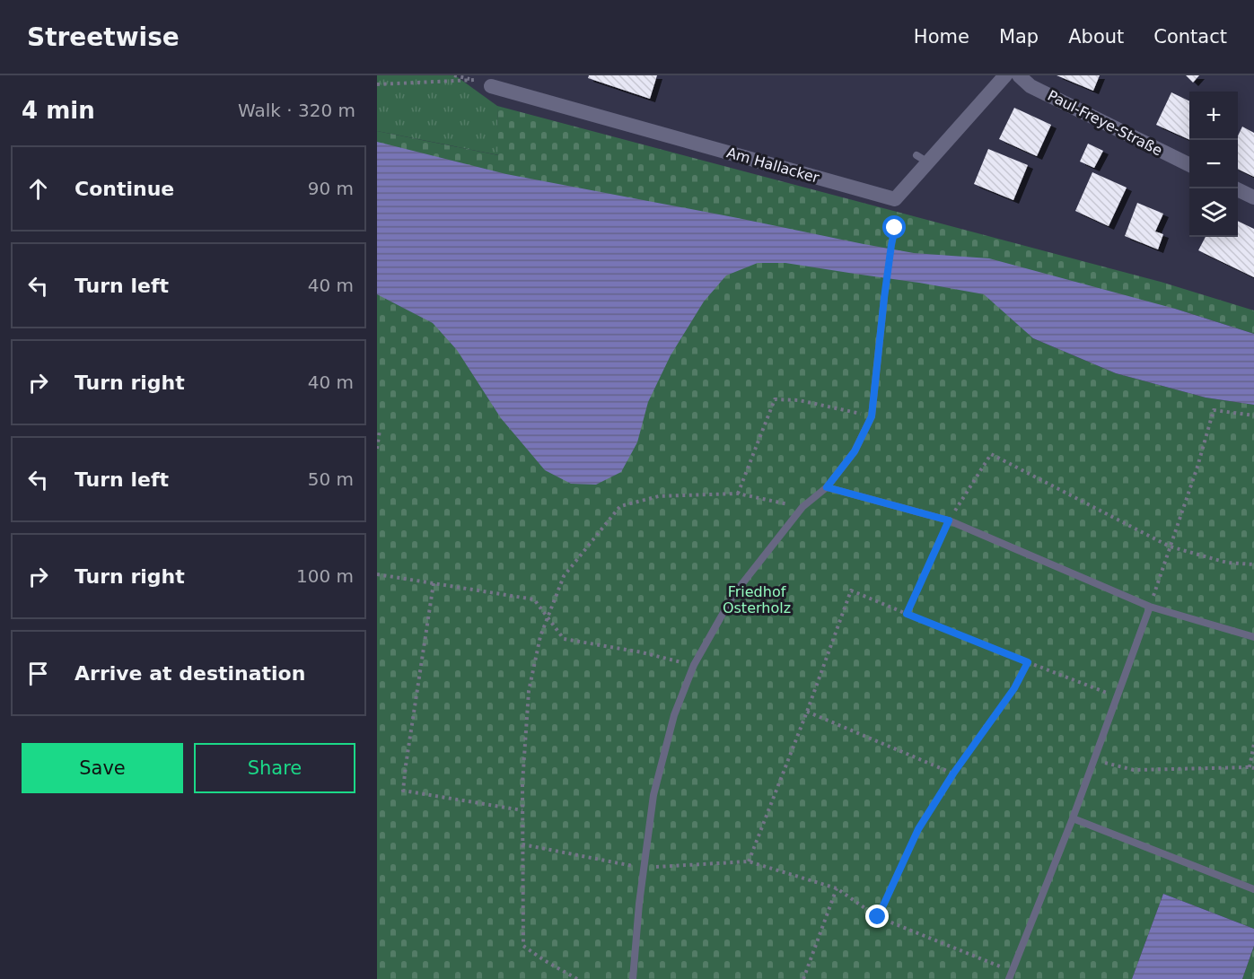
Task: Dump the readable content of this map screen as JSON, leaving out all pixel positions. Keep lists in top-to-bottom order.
{
  "streets": {
    "street": ["Paul-Freye-Straße", "Am Hallacker"]
  },
  "parks": ["Friedhof Osterholz"],
  "page": {
    "header": "Streetwise",
    "nav": [
      "Home",
      "Map",
      "About",
      "Contact"
    ],
    "heading": ["4 min", "Walk · 320 m"],
    "map_buttons": ["+", "−"],
    "list": [
      ["Continue", "90 m"],
      ["Turn left", "40 m"],
      ["Turn right", "40 m"],
      ["Turn left", "50 m"],
      ["Turn right", "100 m"],
      "Arrive at destination"
    ],
    "buttons": ["Save", "Share"]
  }
}
